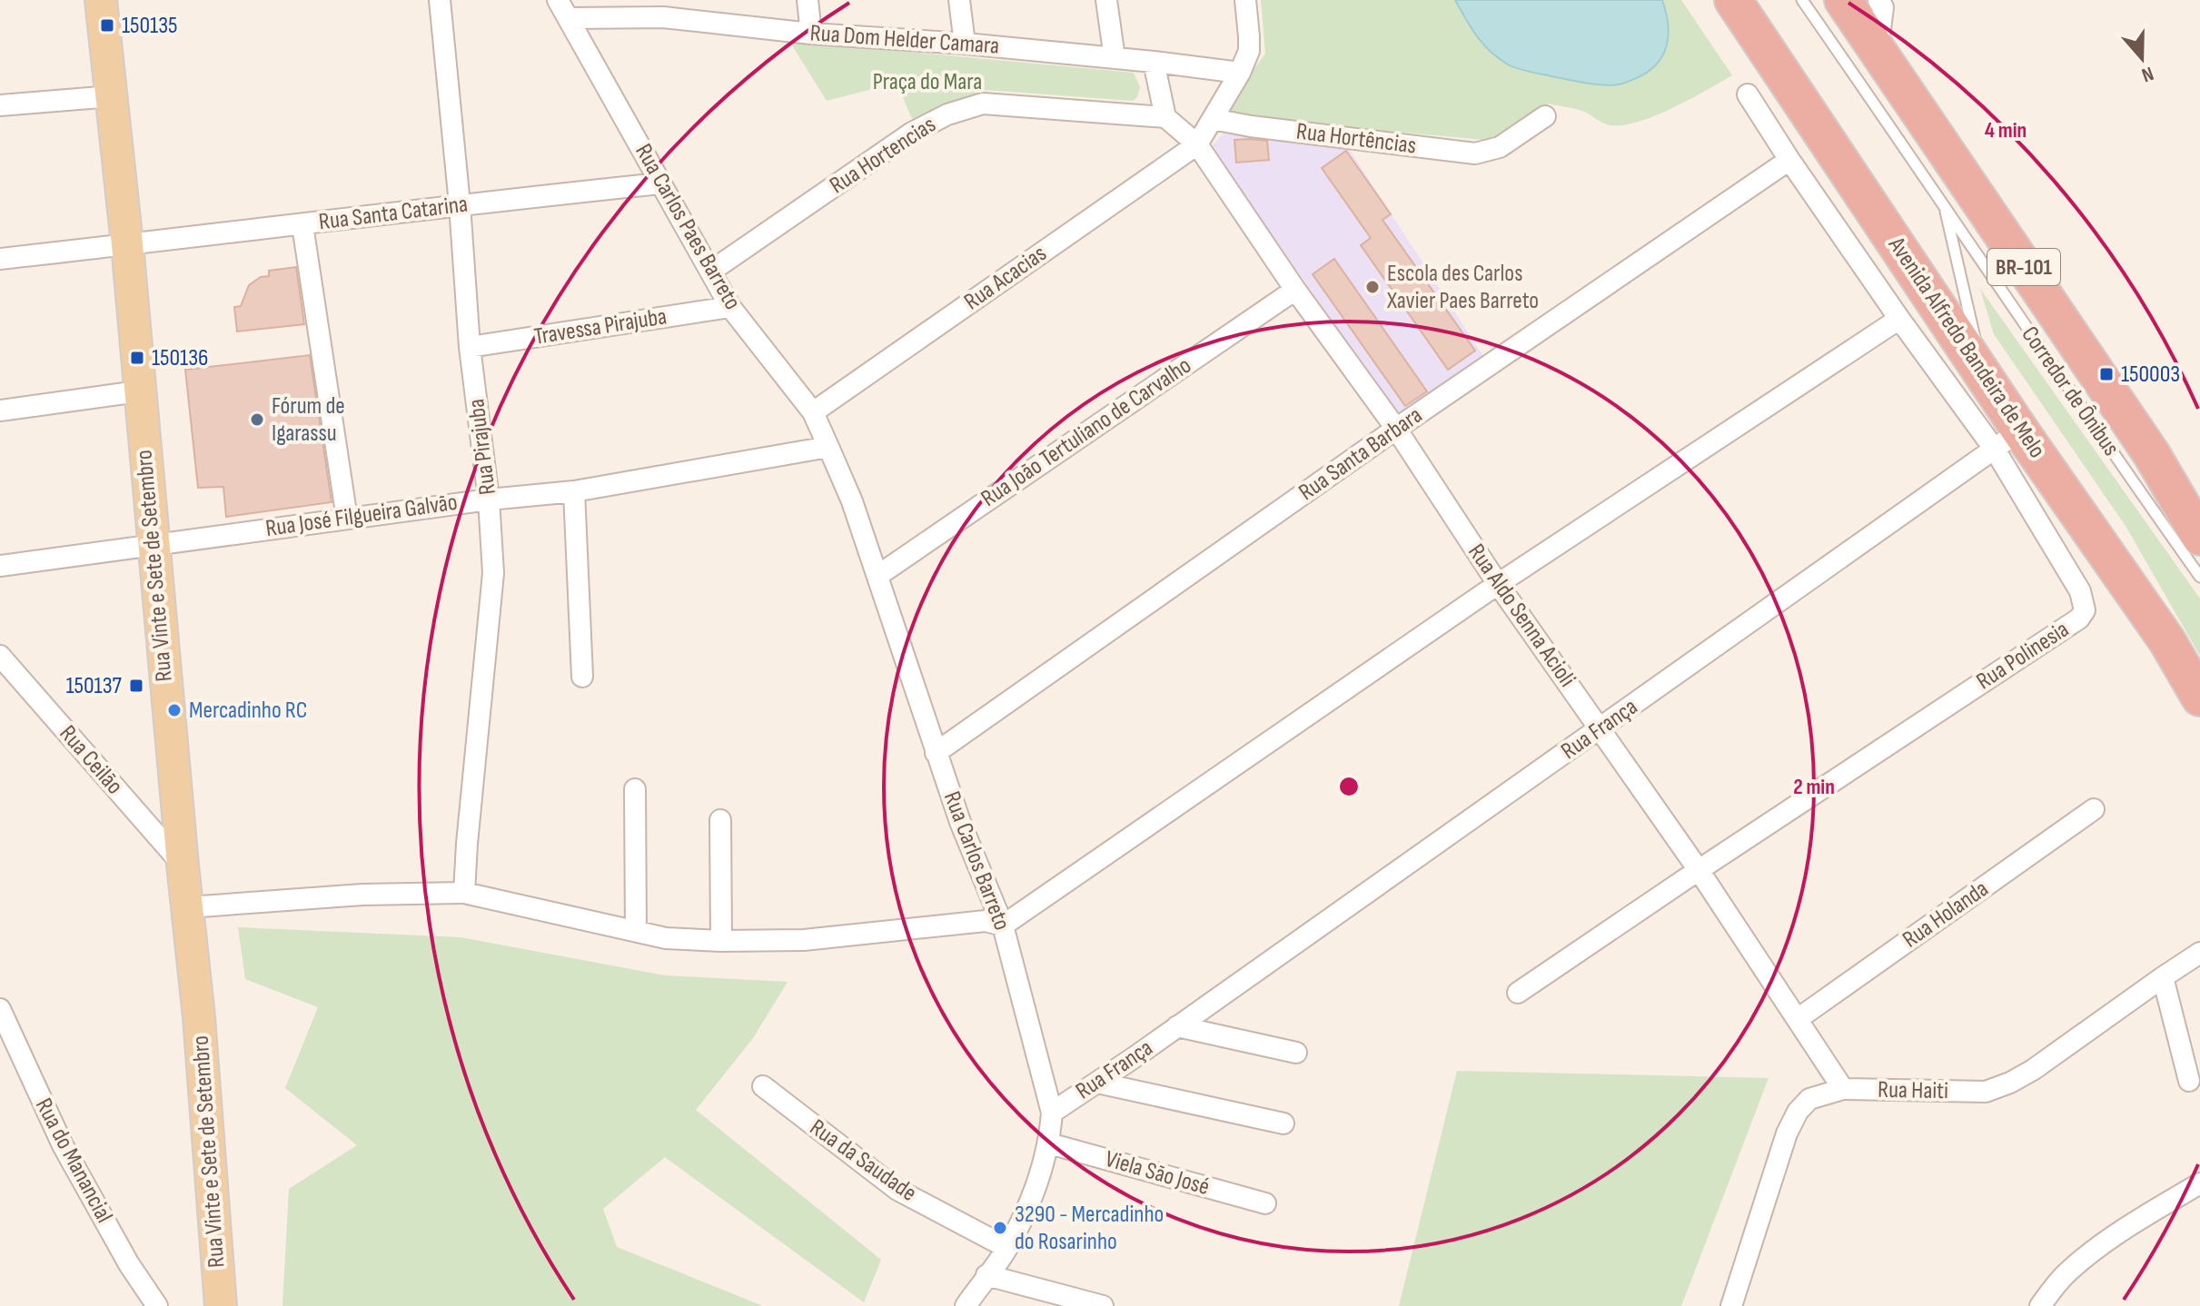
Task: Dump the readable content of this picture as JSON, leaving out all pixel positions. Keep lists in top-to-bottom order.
{
  "streets": {
    "highway": ["BR-101", "Avenida Alfredo Bandeira de Melo"],
    "main road": ["Rua Vinte e Sete de Setembro"],
    "street": [
      "Rua Dom Helder Camara",
      "Rua Hortências",
      "Rua Hortencias",
      "Rua Santa Catarina",
      "Rua Carlos Paes Barreto",
      "Rua Acacias",
      "Travessa Pirajuba",
      "Rua João Tertuliano de Carvalho",
      "Rua Pirajuba",
      "Rua Santa Barbara",
      "Rua José Filgueira Galvão",
      "Rua Aldo Senna Acioli",
      "Rua Polinesia",
      "Rua França",
      "Rua Ceilão",
      "Rua Carlos Barreto",
      "Rua Holanda",
      "Rua Haiti",
      "Rua do Manancial",
      "Rua da Saudade",
      "Viela São José"
    ],
    "lane": ["Corredor de Ônibus"]
  },
  "crossings": [
    ["Rua Dom Helder Camara", "Rua Carlos Paes Barreto"],
    ["Rua Hortencias", "Rua Carlos Paes Barreto"],
    ["Rua Santa Catarina", "Rua Carlos Paes Barreto"],
    ["Rua Santa Catarina", "Rua Pirajuba"],
    ["Rua Santa Catarina", "Rua Vinte e Sete de Setembro"],
    ["Rua Carlos Paes Barreto", "Rua Acacias"],
    ["Rua Carlos Paes Barreto", "Travessa Pirajuba"],
    ["Rua Carlos Paes Barreto", "Rua José Filgueira Galvão"],
    ["Rua Carlos Paes Barreto", "Rua Carlos Barreto"],
    ["Rua Acacias", "Rua Aldo Senna Acioli"],
    ["Travessa Pirajuba", "Rua Pirajuba"],
    ["Avenida Alfredo Bandeira de Melo", "Corredor de Ônibus"],
    ["Avenida Alfredo Bandeira de Melo", "Rua Polinesia"],
    ["Avenida Alfredo Bandeira de Melo", "Rua França"],
    ["Rua João Tertuliano de Carvalho", "Rua Aldo Senna Acioli"],
    ["Rua João Tertuliano de Carvalho", "Rua Carlos Barreto"],
    ["Rua Pirajuba", "Rua José Filgueira Galvão"],
    ["Rua Santa Barbara", "Rua Aldo Senna Acioli"],
    ["Rua Santa Barbara", "Rua Polinesia"],
    ["Rua Santa Barbara", "Rua Carlos Barreto"],
    ["Rua José Filgueira Galvão", "Rua Vinte e Sete de Setembro"],
    ["Rua José Filgueira Galvão", "Rua Carlos Barreto"],
    ["Rua Vinte e Sete de Setembro", "Rua Ceilão"],
    ["Rua Aldo Senna Acioli", "Rua Polinesia"],
    ["Rua Aldo Senna Acioli", "Rua França"],
    ["Rua Aldo Senna Acioli", "Rua Holanda"],
    ["Rua Aldo Senna Acioli", "Rua Haiti"],
    ["Rua Polinesia", "Rua França"],
    ["Rua França", "Rua Carlos Barreto"],
    ["Rua Carlos Barreto", "Rua da Saudade"],
    ["Rua Carlos Barreto", "Viela São José"]
  ],
  "parks": ["Praça do Mara"],
  "places": {
    "transit": [
      "150135",
      "150136",
      "150003",
      "150137"
    ],
    "other": [
      "Escola des Carlos Xavier Paes Barreto",
      "Fórum de Igarassu",
      "Mercadinho RC",
      "3290 - Mercadinho do Rosarinho"
    ]
  },
  "north": "bottom",
  "rings": ["4 min", "2 min"]
}
